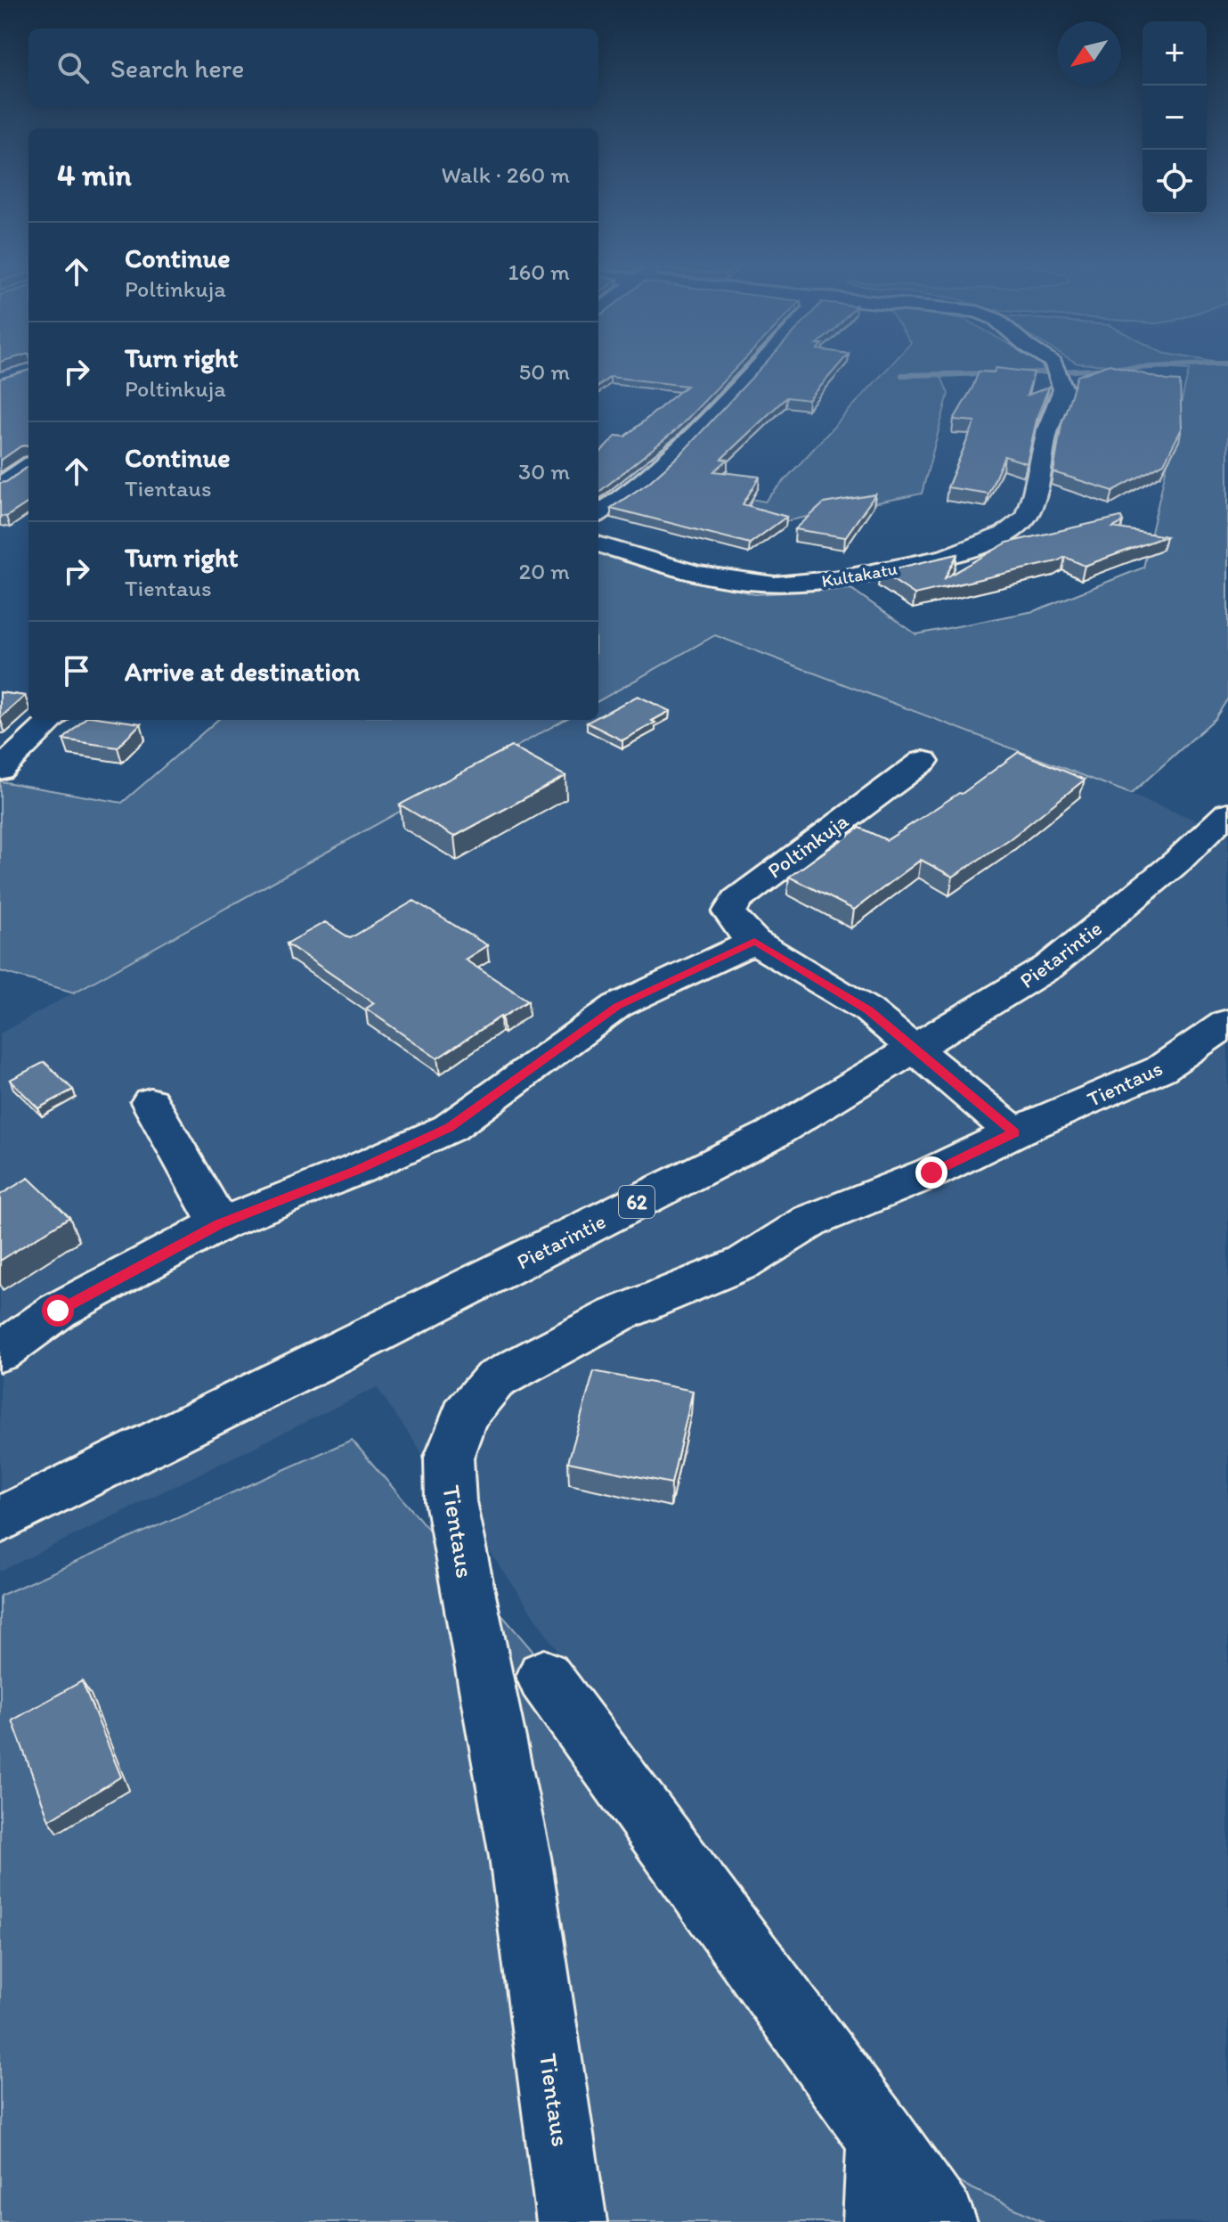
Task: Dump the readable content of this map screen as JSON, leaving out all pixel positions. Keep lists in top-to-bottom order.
{
  "streets": {
    "street": [
      "Kultakatu",
      "Poltinkuja",
      "Pietarintie",
      "Tientaus",
      "62"
    ]
  },
  "crossings": [
    ["Poltinkuja", "Pietarintie"]
  ],
  "north": "bottom left",
  "page": {
    "map_buttons": ["+", "−"],
    "search": "Search here",
    "heading": ["4 min", "Walk · 260 m"],
    "list": [
      ["Continue", "Poltinkuja", "160 m"],
      ["Turn right", "Poltinkuja", "50 m"],
      ["Continue", "Tientaus", "30 m"],
      ["Turn right", "Tientaus", "20 m"],
      "Arrive at destination"
    ]
  }
}
